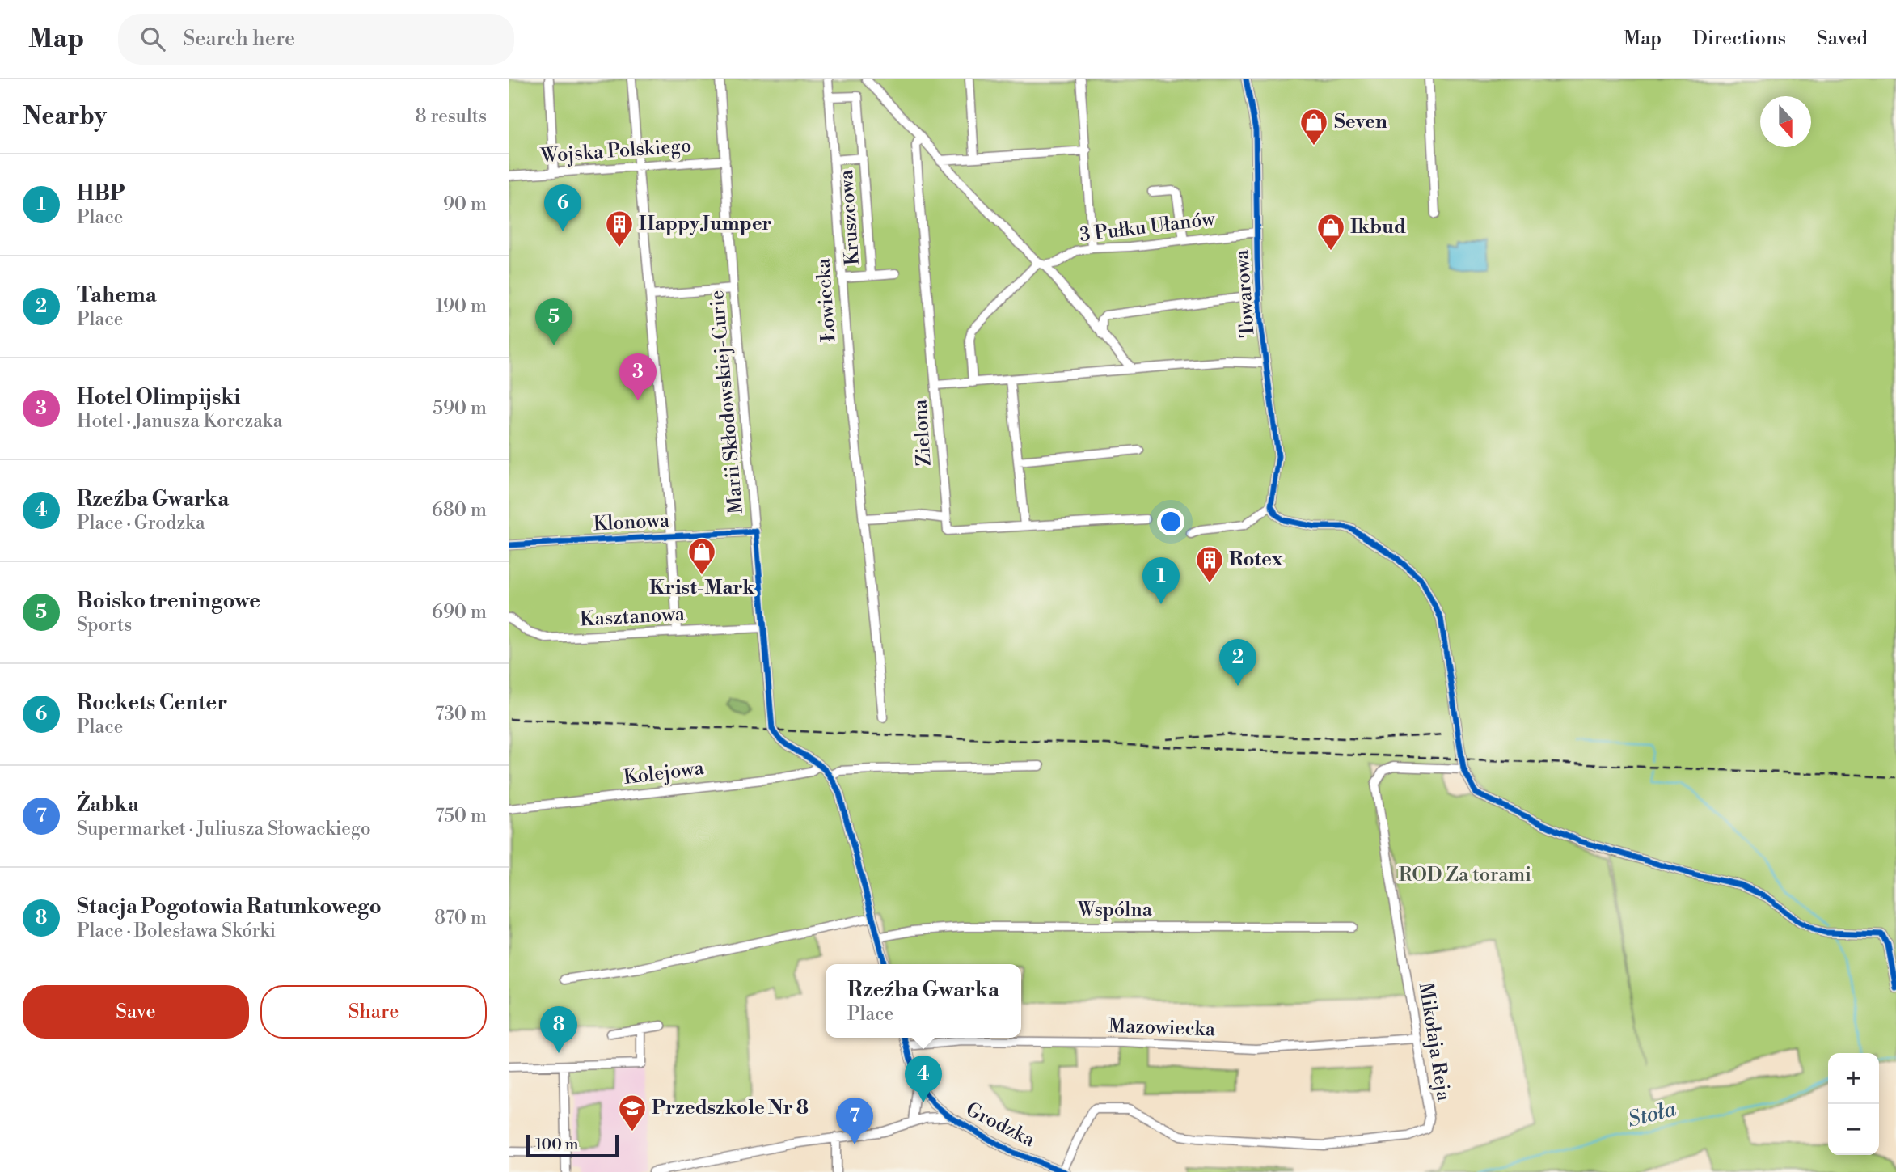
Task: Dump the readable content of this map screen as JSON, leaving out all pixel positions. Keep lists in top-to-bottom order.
{
  "streets": {
    "street": [
      "Wojska Polskiego",
      "Kruszcowa",
      "3 Pułku Ułanów",
      "Towarowa",
      "Łowiecka",
      "Marii Skłodowskiej-Curie",
      "Zielona",
      "Klonowa",
      "Kasztanowa",
      "Kolejowa",
      "Wspólna",
      "Mazowiecka",
      "Mikołaja Reja",
      "Grodzka"
    ]
  },
  "crossings": [
    ["Wojska Polskiego", "Marii Skłodowskiej-Curie"],
    ["Kruszcowa", "Łowiecka"],
    ["3 Pułku Ułanów", "Towarowa"],
    ["Marii Skłodowskiej-Curie", "Klonowa"],
    ["Marii Skłodowskiej-Curie", "Kasztanowa"],
    ["Marii Skłodowskiej-Curie", "Kolejowa"],
    ["Mazowiecka", "Mikołaja Reja"],
    ["Mazowiecka", "Grodzka"],
    ["Mikołaja Reja", "Grodzka"]
  ],
  "water": ["Stoła"],
  "parks": ["ROD Za torami"],
  "places": {
    "shop": ["Seven", "Ikbud", "Krist-Mark"],
    "building": ["Happy Jumper", "Rotex"],
    "school or university": ["Przedszkole Nr 8"]
  },
  "scale_bar": "100 m",
  "north": "bottom",
  "page": {
    "header": "Map",
    "search": "Search here",
    "nav": ["Map", "Directions", "Saved"],
    "heading": ["Nearby", "8 results"],
    "list": [
      {
        "mark": "1",
        "name": "HBP",
        "note": "Place",
        "value": "90 m"
      },
      {
        "mark": "2",
        "name": "Tahema",
        "note": "Place",
        "value": "190 m"
      },
      {
        "mark": "3",
        "name": "Hotel Olimpijski",
        "note": "Hotel · Janusza Korczaka",
        "value": "590 m"
      },
      {
        "mark": "4",
        "name": "Rzeźba Gwarka",
        "note": "Place · Grodzka",
        "value": "680 m"
      },
      {
        "mark": "5",
        "name": "Boisko treningowe",
        "note": "Sports",
        "value": "690 m"
      },
      {
        "mark": "6",
        "name": "Rockets Center",
        "note": "Place",
        "value": "730 m"
      },
      {
        "mark": "7",
        "name": "Żabka",
        "note": "Supermarket · Juliusza Słowackiego",
        "value": "750 m"
      },
      {
        "mark": "8",
        "name": "Stacja Pogotowia Ratunkowego",
        "note": "Place · Bolesława Skórki",
        "value": "870 m"
      }
    ],
    "pins": [
      "6",
      "5",
      "3",
      "1",
      "2",
      "8",
      "4",
      "7"
    ],
    "popup": ["Rzeźba Gwarka", "Place"],
    "buttons": ["Save", "Share"],
    "map_buttons": ["+", "−"],
    "scale": "100 m"
  }
}
